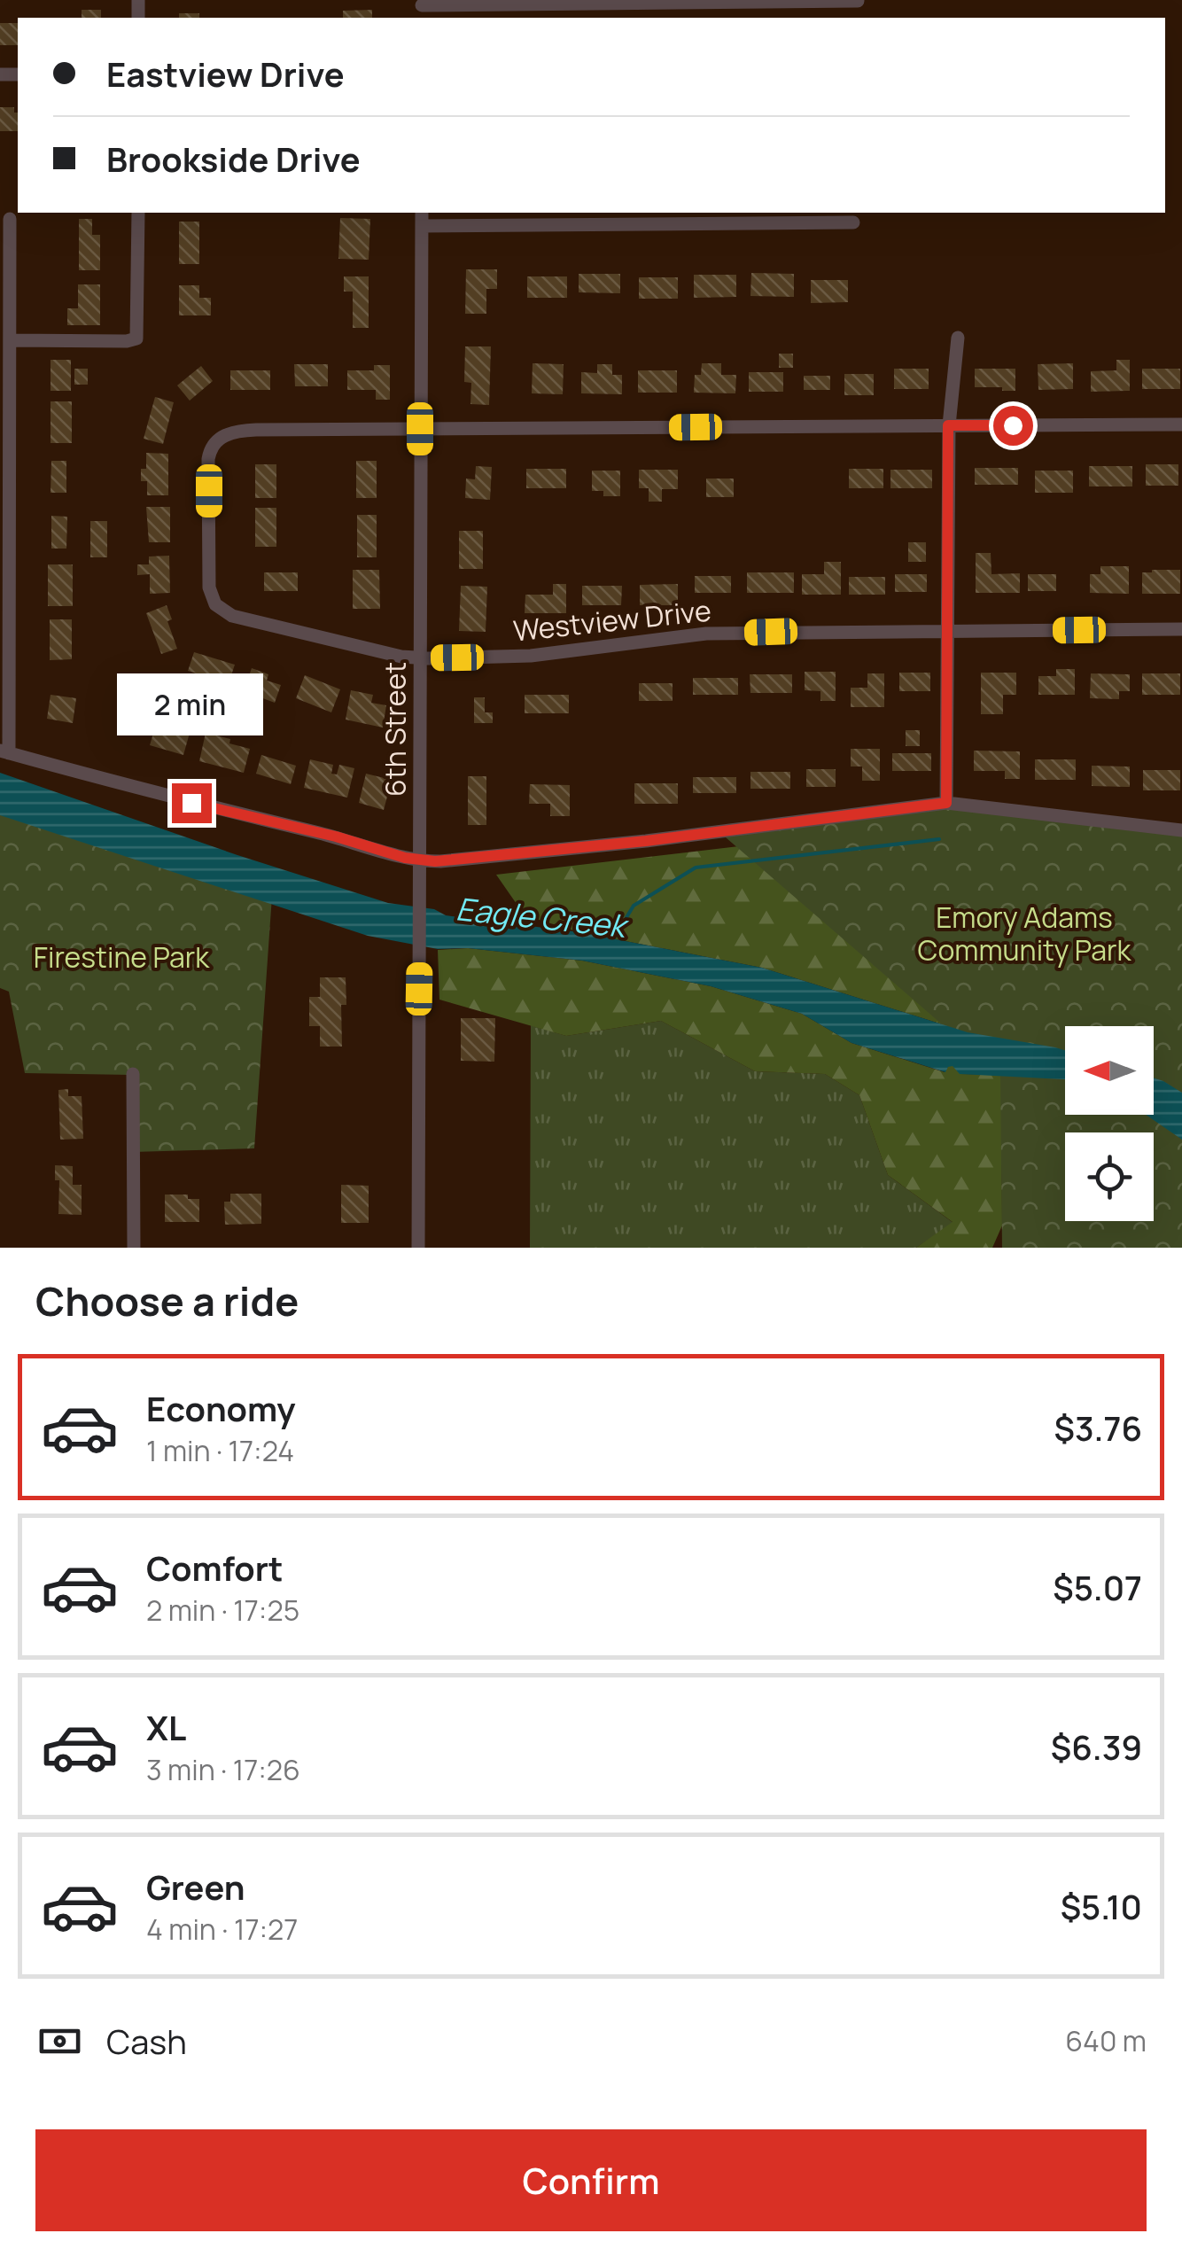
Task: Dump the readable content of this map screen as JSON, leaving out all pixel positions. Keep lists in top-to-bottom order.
{
  "streets": {
    "street": ["Westview Drive", "6th Street"]
  },
  "crossings": [
    ["Westview Drive", "6th Street"]
  ],
  "water": ["Eagle Creek"],
  "parks": ["Emory Adams Community Park", "Firestine Park"],
  "north": "left",
  "page": {
    "banner": ["Eastview Drive", "Brookside Drive"],
    "bubble": "2 min",
    "heading": "Choose a ride",
    "list": [
      {
        "name": "Economy",
        "note": "1 min · 17:24",
        "value": "$3.76"
      },
      {
        "name": "Comfort",
        "note": "2 min · 17:25",
        "value": "$5.07"
      },
      {
        "name": "XL",
        "note": "3 min · 17:26",
        "value": "$6.39"
      },
      {
        "name": "Green",
        "note": "4 min · 17:27",
        "value": "$5.10"
      }
    ],
    "pay": ["Cash", "640 m"],
    "buttons": "Confirm"
  }
}
